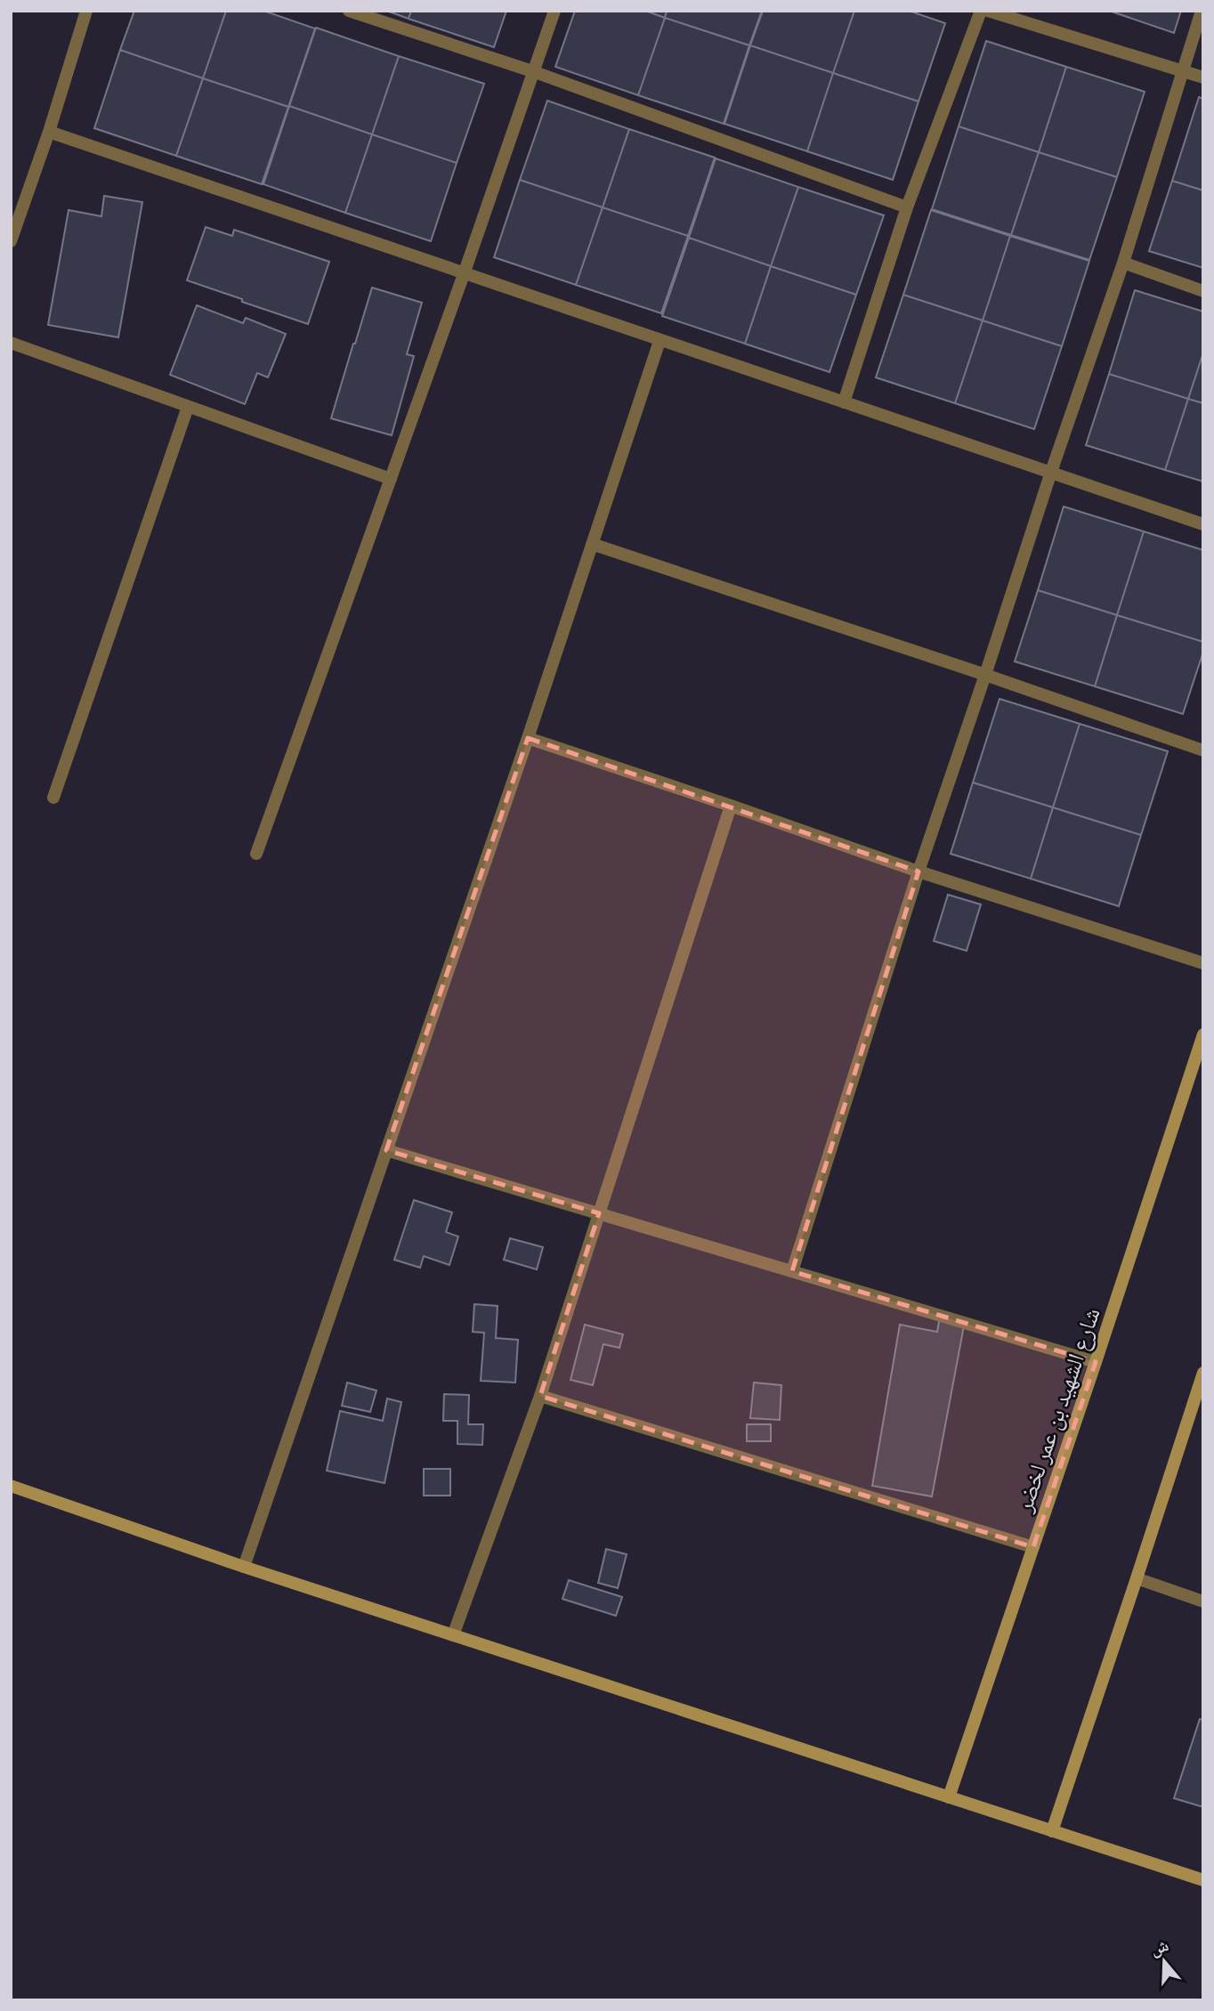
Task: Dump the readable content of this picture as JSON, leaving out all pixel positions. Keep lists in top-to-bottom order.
{
  "streets": {
    "main road": ["شارع الشهيد بن عمر لخضر"]
  },
  "north": "top"
}
